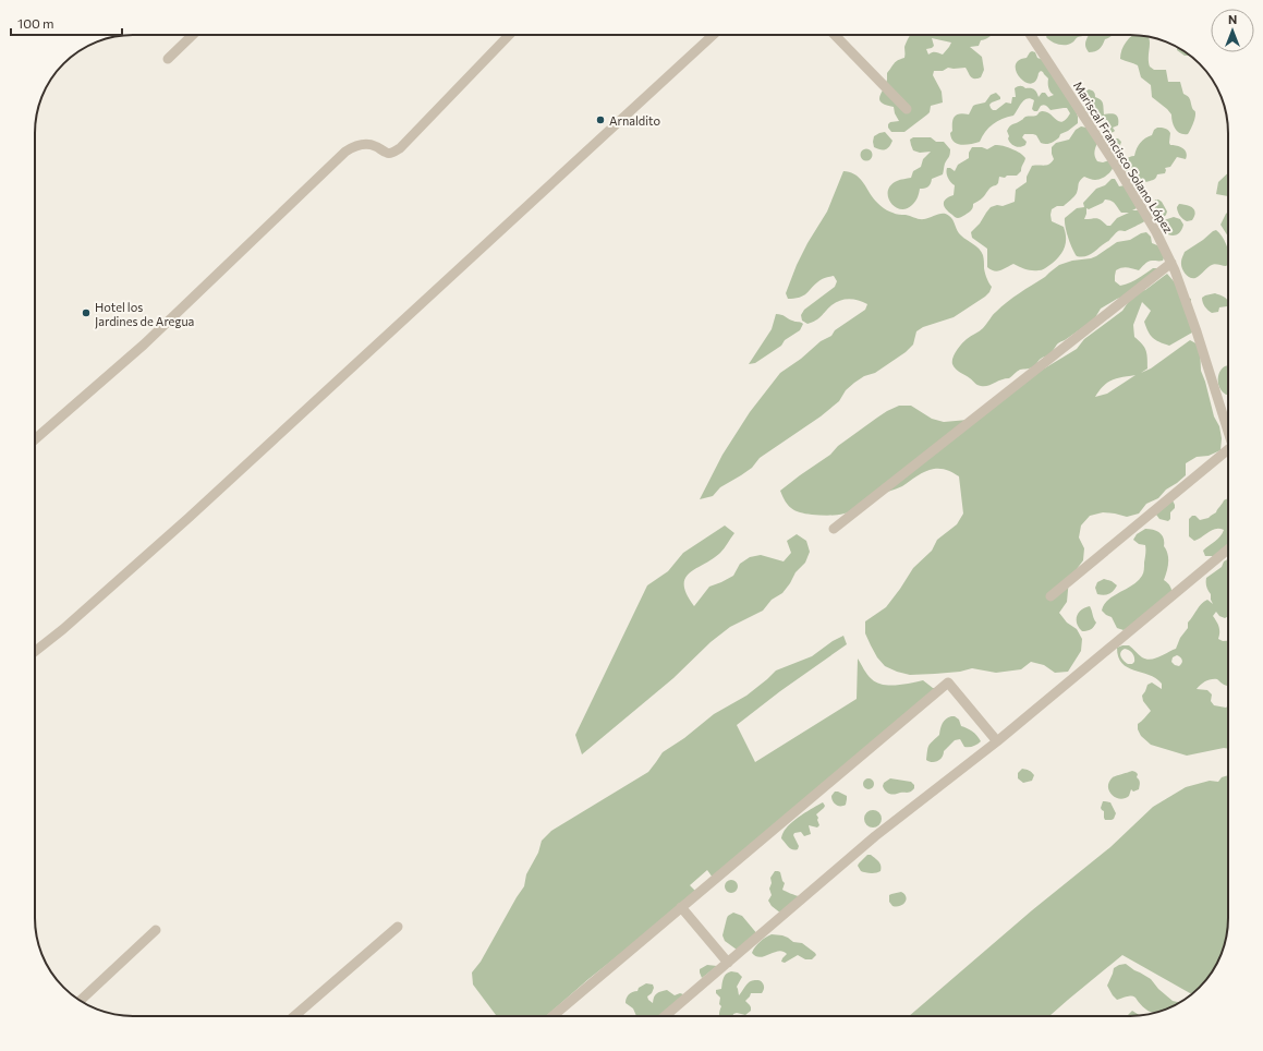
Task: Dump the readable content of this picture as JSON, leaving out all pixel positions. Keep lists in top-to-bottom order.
{
  "streets": {
    "street": ["Mariscal Francisco Solano López"]
  },
  "places": ["Arnaldito", "Hotel los Jardines de Aregua"],
  "scale_bar": "100 m",
  "north": "top"
}
